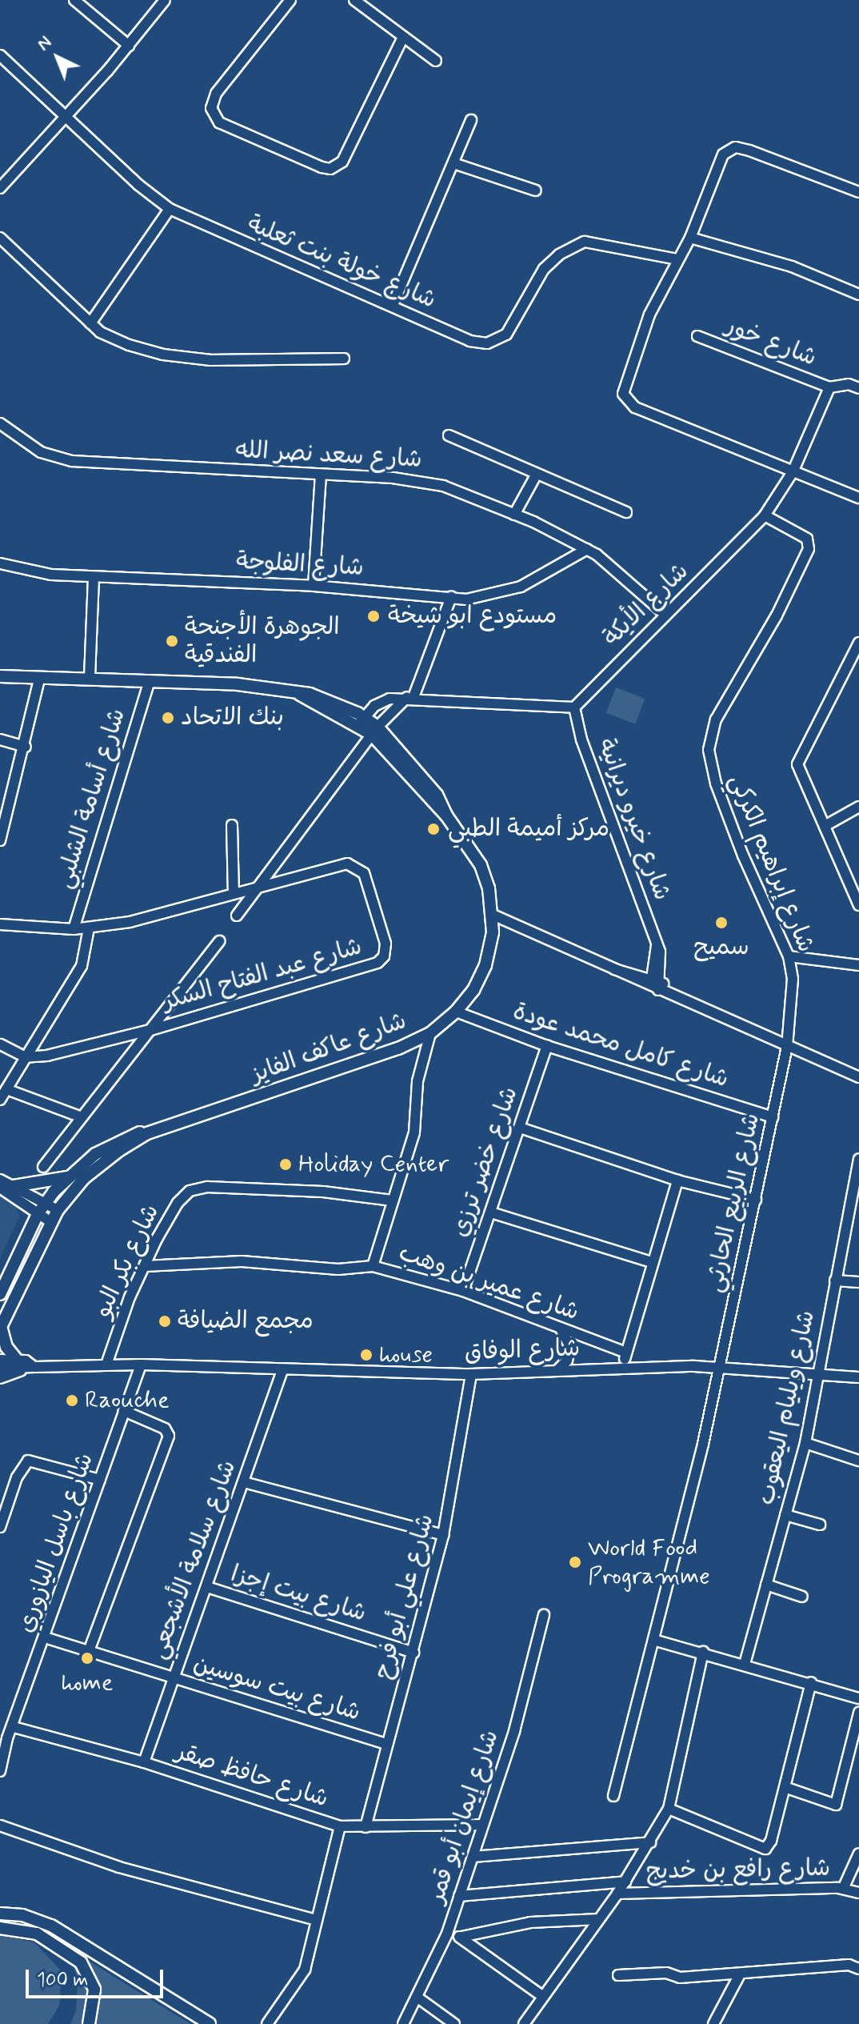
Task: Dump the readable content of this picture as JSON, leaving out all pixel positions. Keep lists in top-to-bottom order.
{
  "streets": {
    "main road": ["شارع عاكف الفايز"],
    "street": [
      "شارع خولة بنت ثعلبة",
      "شارع خور",
      "شارع سعد نصر الله",
      "شارع الفلوجة",
      "شارع الأيكة",
      "شارع أسامة الشلبي",
      "شارع خيرو ديرانية",
      "شارع إبراهيم الكركي",
      "شارع عبد الفتاح السكر",
      "شارع كامل محمد عودة",
      "شارع خضر ترزي",
      "شارع الربيع الحارثي",
      "شارع بكر البو",
      "شارع عمير بن وهب",
      "شارع الوفاق",
      "شارع ويليام اليعقوب",
      "شارع باسل اليازوري",
      "شارع سلامة الأشجعي",
      "شارع بيت إجزا",
      "شارع علي أبو فرح",
      "شارع بيت سوسين",
      "شارع حافظ صقر",
      "شارع إيمان أبو قمر",
      "شارع رافع بن خديج"
    ]
  },
  "crossings": [
    ["شارع خور", "شارع الأيكة"],
    ["شارع سعد نصر الله", "شارع الفلوجة"],
    ["شارع سعد نصر الله", "شارع الأيكة"],
    ["شارع الأيكة", "شارع خيرو ديرانية"],
    ["شارع الأيكة", "شارع إبراهيم الكركي"],
    ["شارع أسامة الشلبي", "شارع عبد الفتاح السكر"],
    ["شارع أسامة الشلبي", "شارع عاكف الفايز"],
    ["شارع إبراهيم الكركي", "شارع الربيع الحارثي"],
    ["شارع كامل محمد عودة", "شارع عاكف الفايز"],
    ["شارع كامل محمد عودة", "شارع خضر ترزي"],
    ["شارع كامل محمد عودة", "شارع الربيع الحارثي"],
    ["شارع خضر ترزي", "شارع عمير بن وهب"],
    ["شارع الربيع الحارثي", "شارع الوفاق"],
    ["شارع بكر البو", "شارع عمير بن وهب"],
    ["شارع بكر البو", "شارع الوفاق"],
    ["شارع الوفاق", "شارع ويليام اليعقوب"],
    ["شارع الوفاق", "شارع باسل اليازوري"],
    ["شارع الوفاق", "شارع سلامة الأشجعي"],
    ["شارع الوفاق", "شارع علي أبو فرح"],
    ["شارع باسل اليازوري", "شارع بيت سوسين"],
    ["شارع باسل اليازوري", "شارع حافظ صقر"],
    ["شارع سلامة الأشجعي", "شارع بيت إجزا"],
    ["شارع سلامة الأشجعي", "شارع بيت سوسين"],
    ["شارع سلامة الأشجعي", "شارع حافظ صقر"],
    ["شارع بيت إجزا", "شارع علي أبو فرح"],
    ["شارع علي أبو فرح", "شارع بيت سوسين"],
    ["شارع علي أبو فرح", "شارع حافظ صقر"],
    ["شارع حافظ صقر", "شارع إيمان أبو قمر"]
  ],
  "places": [
    "مستودع ابو شيخة",
    "الجوهرة الأجنحة الفندقية",
    "بنك الاتحاد",
    "مركز أميمة الطبي",
    "سميح",
    "Holiday Center",
    "مجمع الضيافة",
    "house",
    "Raouche",
    "World Food Programme",
    "home"
  ],
  "scale_bar": "100 m",
  "north": "top left"
}
